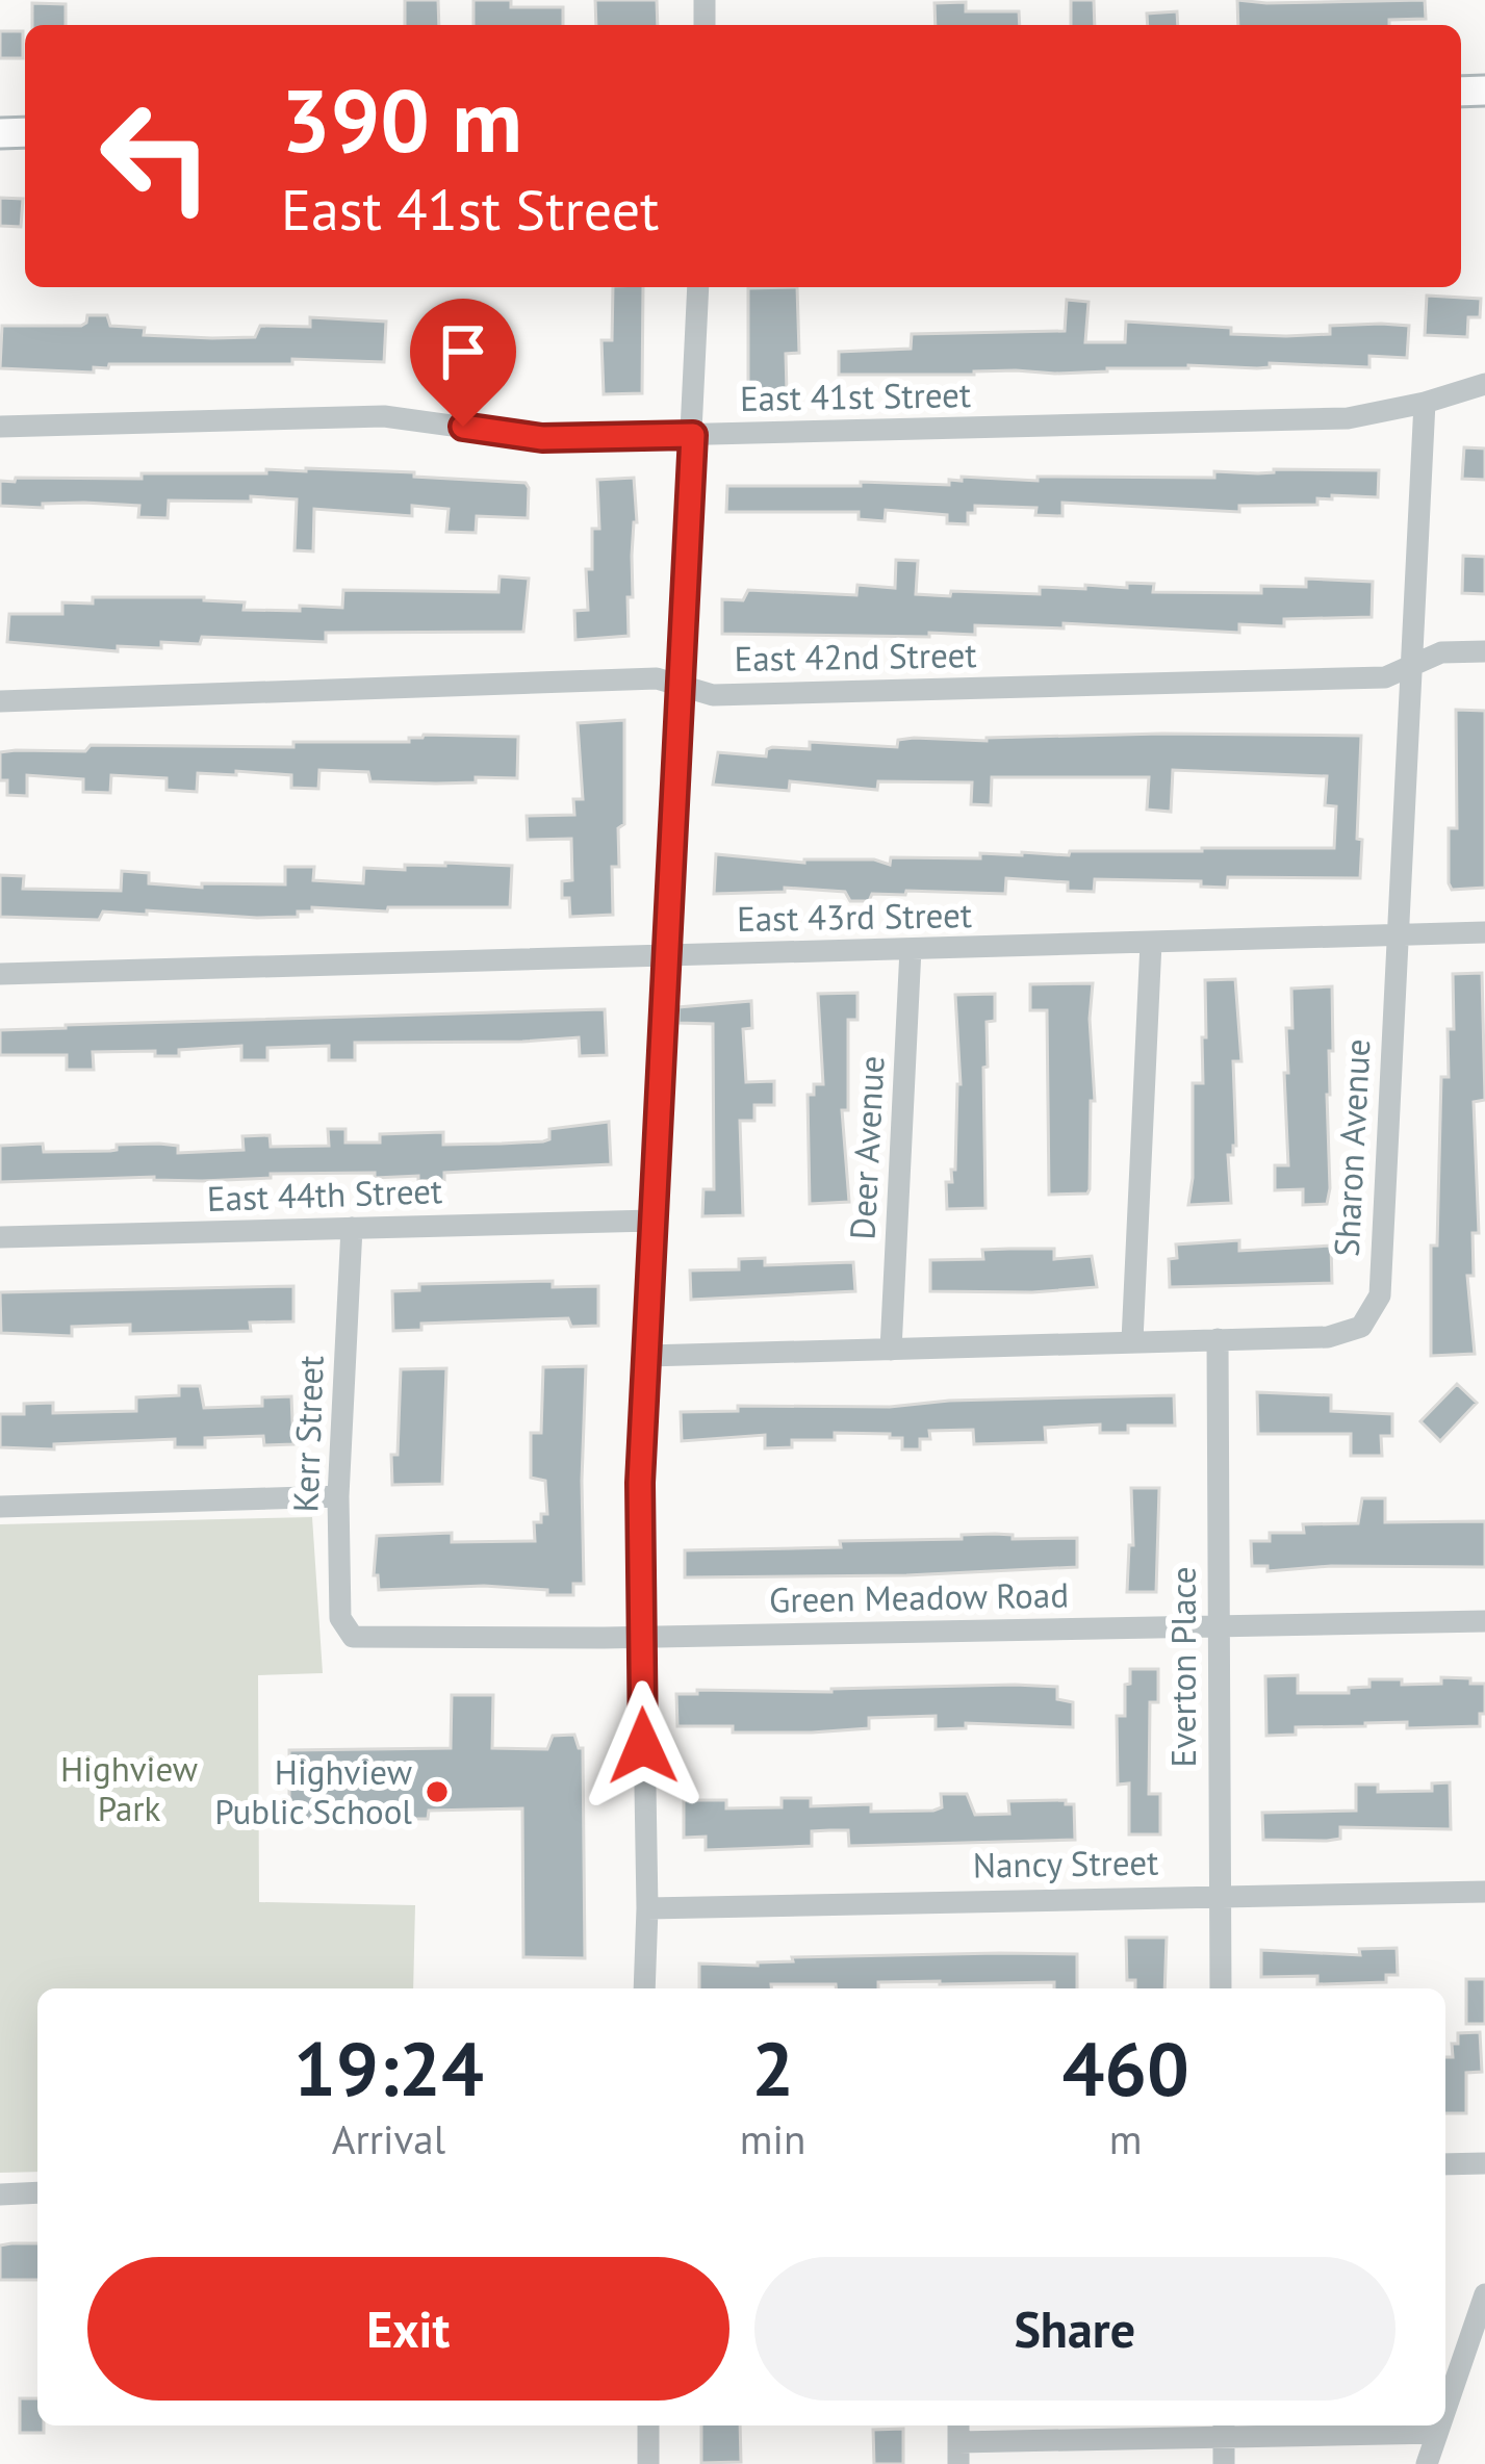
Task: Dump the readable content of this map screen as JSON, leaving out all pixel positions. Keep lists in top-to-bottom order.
{
  "streets": {
    "street": [
      "East 41st Street",
      "East 42nd Street",
      "East 43rd Street",
      "Deer Avenue",
      "Sharon Avenue",
      "East 44th Street",
      "Kerr Street",
      "Green Meadow Road",
      "Everton Place",
      "Nancy Street"
    ]
  },
  "crossings": [
    ["East 41st Street", "Sharon Avenue"],
    ["East 42nd Street", "Sharon Avenue"],
    ["East 43rd Street", "Deer Avenue"],
    ["East 43rd Street", "Sharon Avenue"],
    ["Deer Avenue", "Sharon Avenue"],
    ["Sharon Avenue", "Everton Place"],
    ["East 44th Street", "Kerr Street"],
    ["Kerr Street", "Green Meadow Road"],
    ["Green Meadow Road", "Everton Place"],
    ["Everton Place", "Nancy Street"]
  ],
  "parks": ["Highview Park"],
  "places": ["Highview Public School"],
  "page": {
    "turn": ["390 m", "East 41st Street"],
    "eta": [
      "19:24",
      "Arrival",
      "2",
      "min",
      "460",
      "m"
    ],
    "buttons": ["Exit", "Share"]
  }
}
